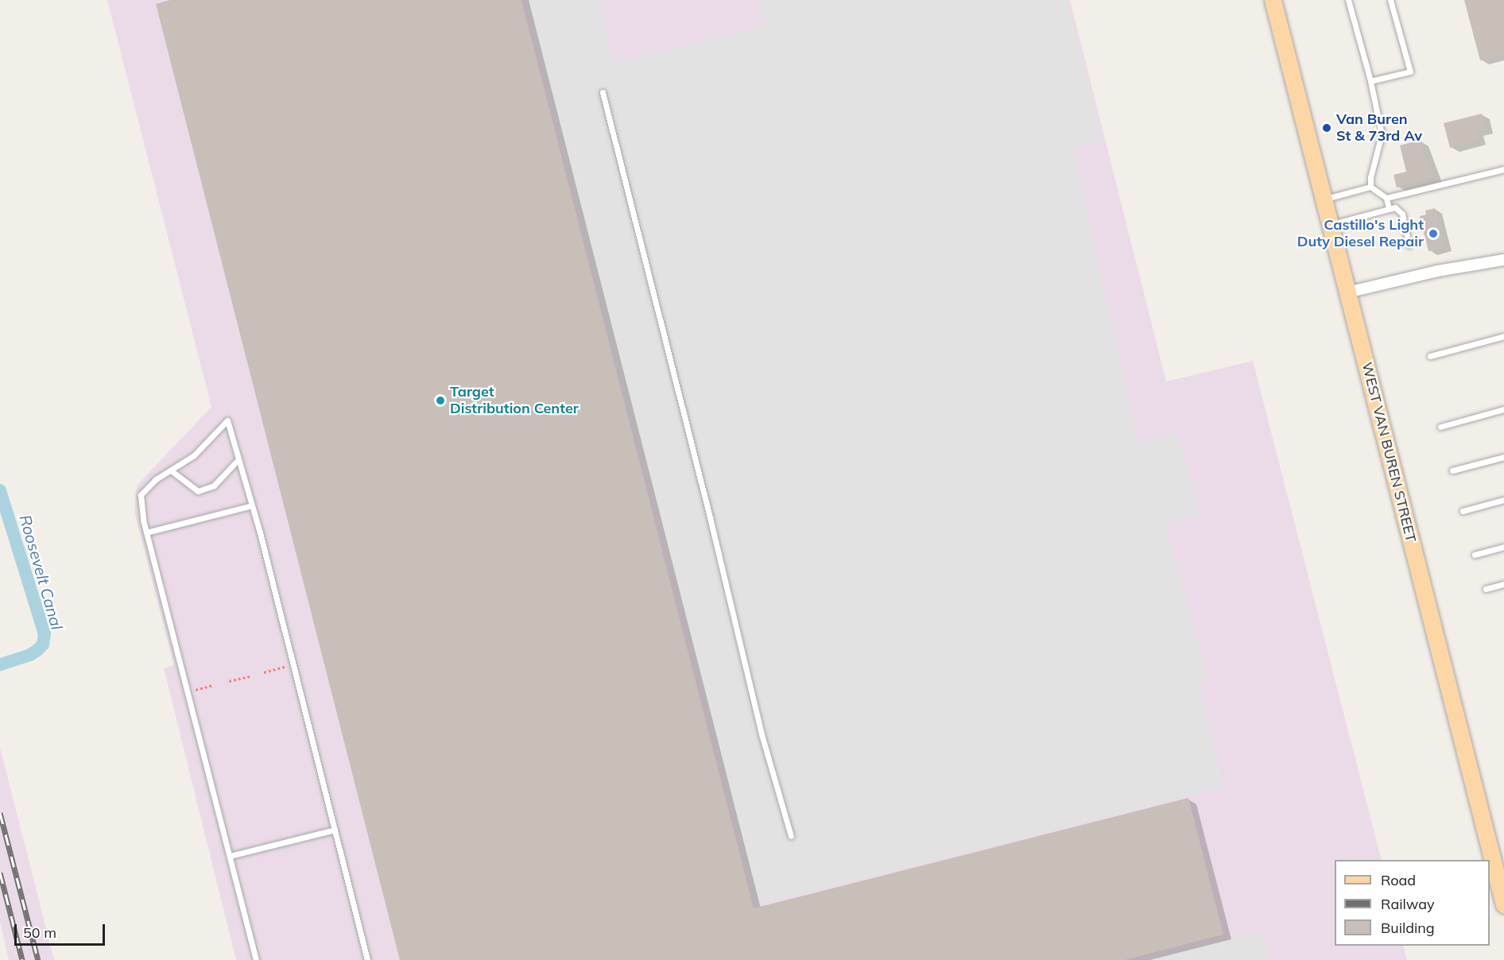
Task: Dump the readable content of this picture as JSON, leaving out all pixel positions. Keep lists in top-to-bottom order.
{
  "streets": {
    "main road": ["WEST VAN BUREN STREET"]
  },
  "water": ["Roosevelt Canal"],
  "places": ["Van Buren St & 73rd Av", "Castillo's Light Duty Diesel Repair", "Target Distribution Center"],
  "legend": ["Road", "Railway", "Building"],
  "scale_bar": "50 m"
}
